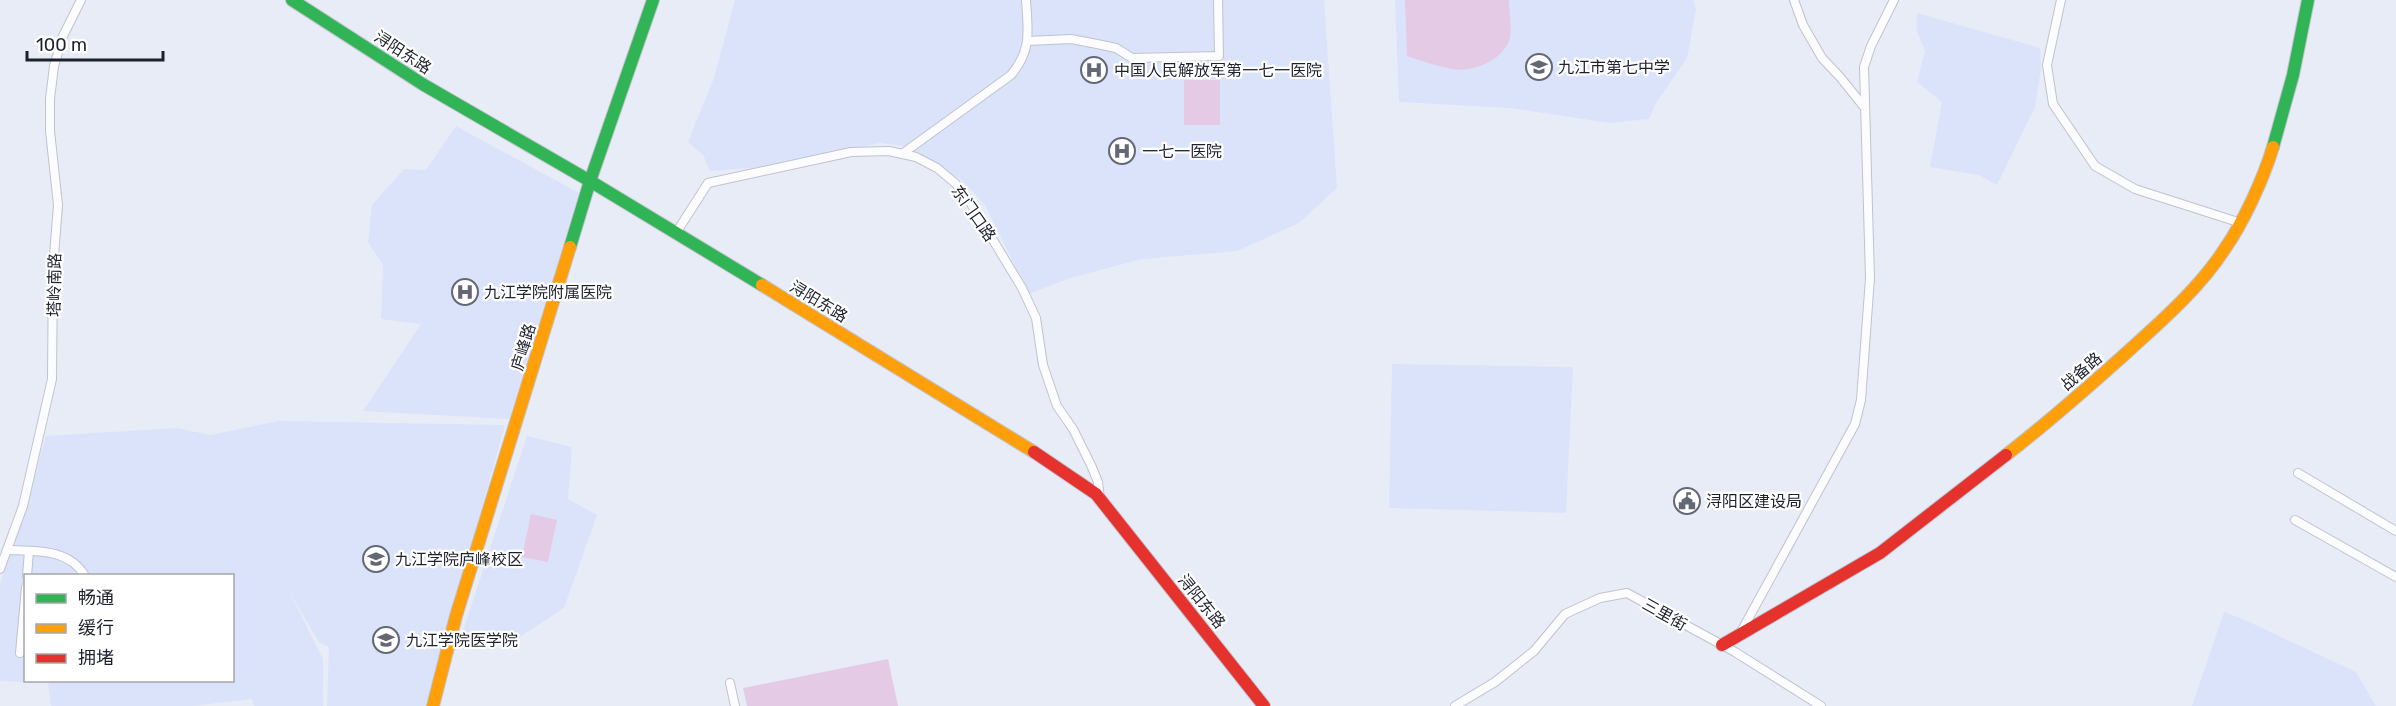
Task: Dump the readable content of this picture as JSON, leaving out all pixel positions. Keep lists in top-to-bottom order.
{
  "streets": {
    "main road": ["浔阳东路", "庐峰路", "战备路"],
    "street": ["东门口路", "塔岭南路", "三里街"]
  },
  "crossings": [
    ["浔阳东路", "东门口路"],
    ["浔阳东路", "庐峰路"],
    ["战备路", "三里街"]
  ],
  "places": {
    "school or university": ["九江市第七中学", "九江学院庐峰校区", "九江学院医学院"],
    "hospital": ["中国人民解放军第一七一医院", "一七一医院", "九江学院附属医院"],
    "public building": ["浔阳区建设局"]
  },
  "legend": ["畅通", "缓行", "拥堵"],
  "scale_bar": "100 m"
}
